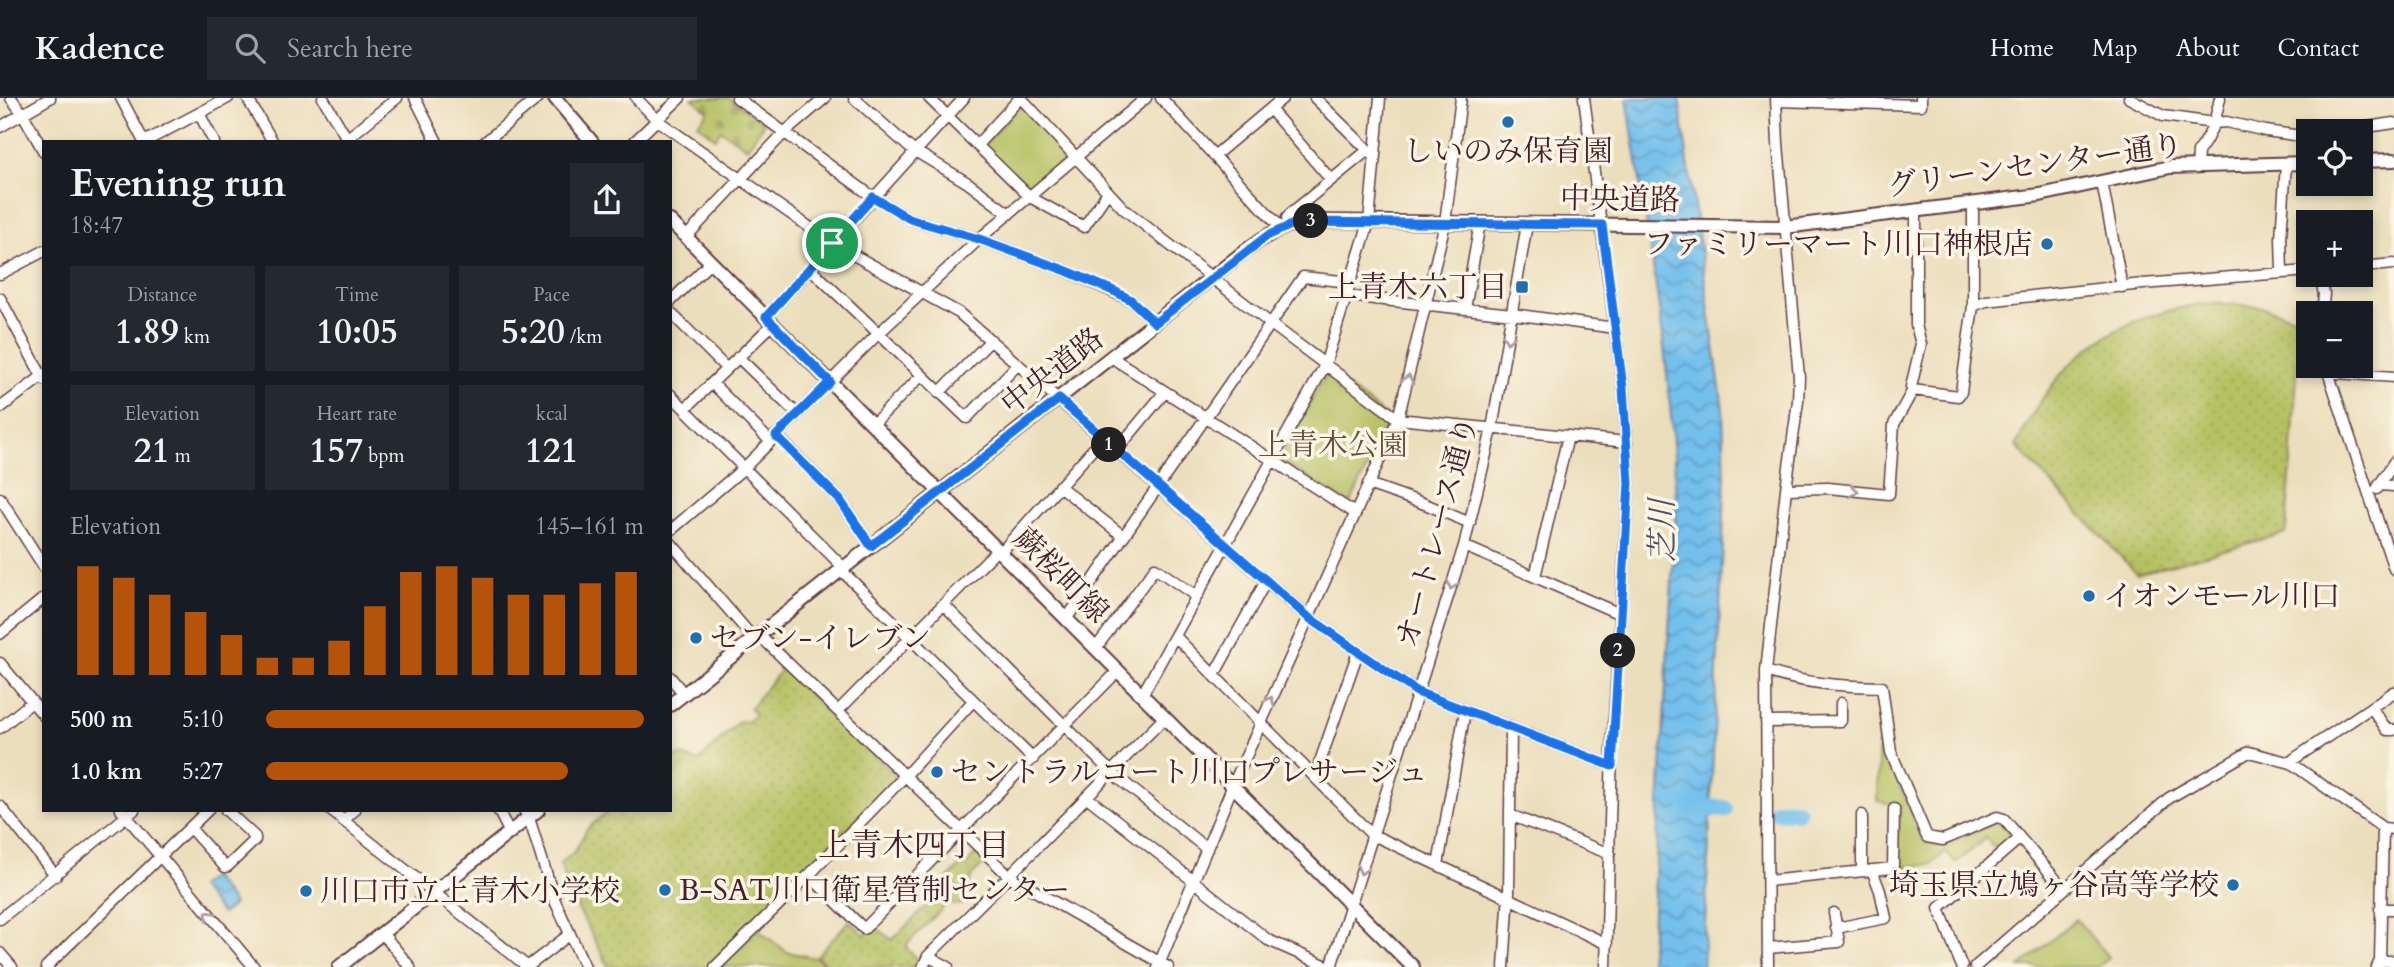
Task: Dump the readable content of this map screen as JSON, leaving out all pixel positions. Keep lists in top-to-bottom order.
{
  "streets": {
    "main road": ["グリーンセンター通り", "中央道路", "蕨桜町線"],
    "street": ["オートレース通り"]
  },
  "crossings": [
    ["グリーンセンター通り", "中央道路"],
    ["中央道路", "オートレース通り"],
    ["中央道路", "蕨桜町線"],
    ["オートレース通り", "蕨桜町線"]
  ],
  "one_way": ["オートレース通り"],
  "districts": ["上青木四丁目"],
  "water": ["芝川"],
  "parks": ["上青木公園"],
  "places": {
    "other": [
      "しいのみ保育園",
      "ファミリーマート川口神根店",
      "イオンモール川口",
      "セブン-イレブン",
      "セントラルコート川口プレサージュ",
      "埼玉県立鳩ヶ谷高等学校",
      "B-SAT川口衛星管制センター",
      "川口市立上青木小学校"
    ],
    "transit": ["上青木六丁目"]
  },
  "page": {
    "header": "Kadence",
    "search": "Search here",
    "nav": [
      "Home",
      "Map",
      "About",
      "Contact"
    ],
    "map_buttons": ["+", "−"],
    "heading": ["Evening run", "18:47"],
    "pins": ["3", "1", "2"],
    "stats": [
      ["Distance", "1.89 km"],
      ["Time", "10:05"],
      ["Pace", "5:20 /km"],
      ["Elevation", "21 m"],
      ["Heart rate", "157 bpm"],
      ["kcal", "121"]
    ],
    "chart": ["Elevation", "145–161 m"],
    "list": [
      {
        "name": "500 m",
        "note": "5:10"
      },
      {
        "name": "1.0 km",
        "note": "5:27"
      }
    ]
  }
}
